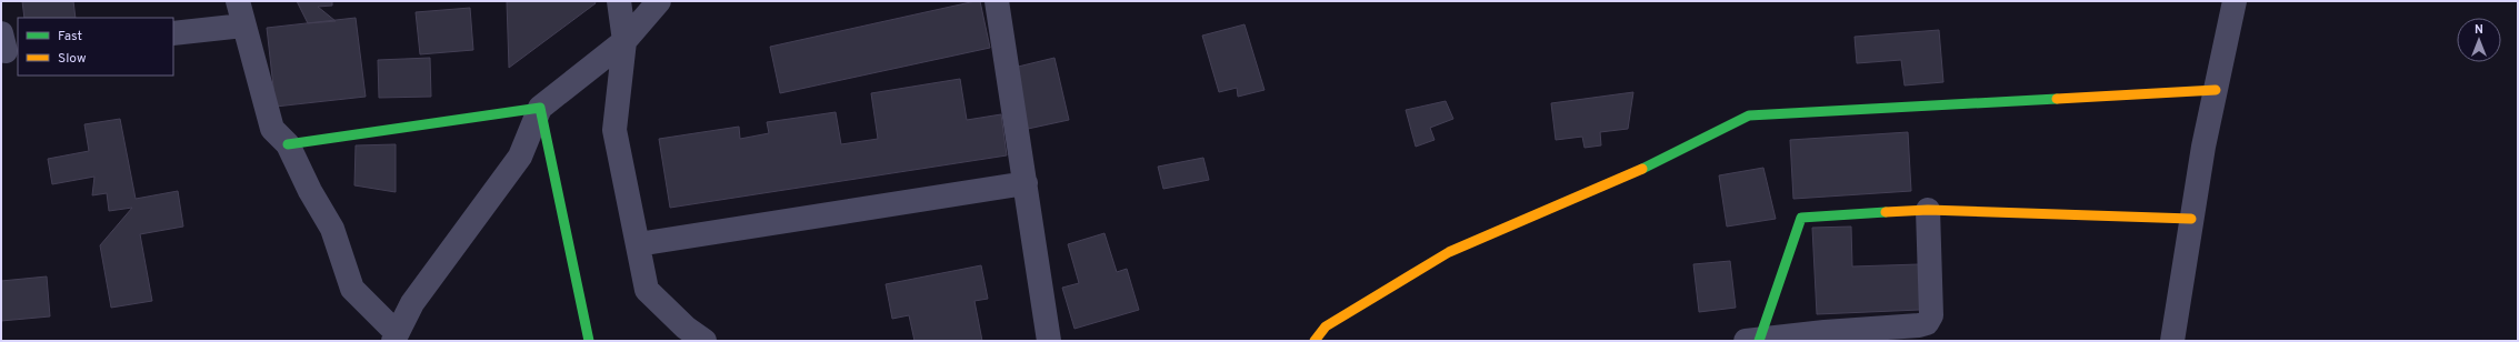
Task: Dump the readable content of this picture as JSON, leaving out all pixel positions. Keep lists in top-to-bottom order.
{
  "legend": ["Fast", "Slow"],
  "north": "top"
}
